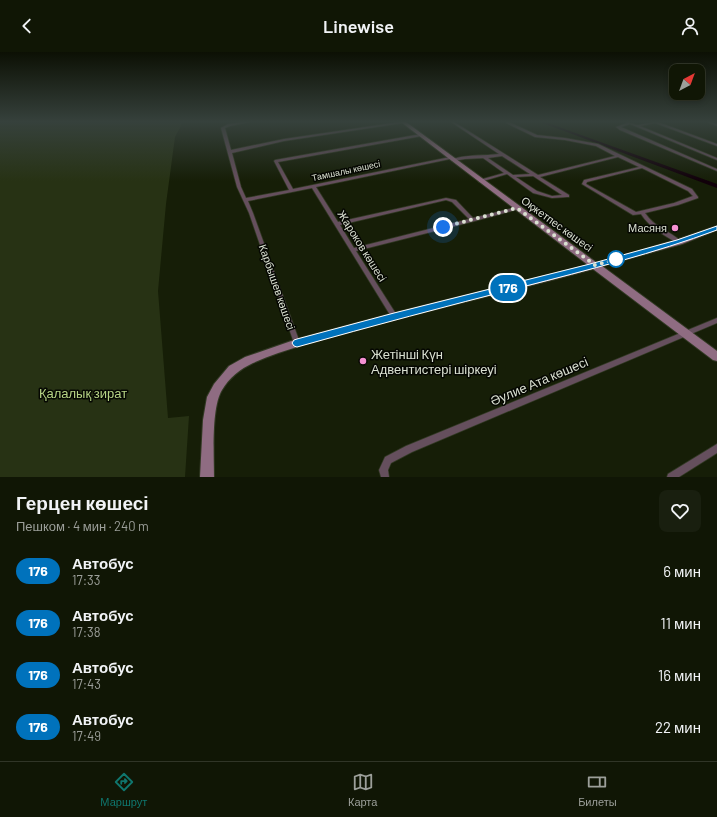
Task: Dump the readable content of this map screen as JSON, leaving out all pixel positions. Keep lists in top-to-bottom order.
{
  "streets": {
    "street": [
      "Тамшалы көшесі",
      "Оқжетпес көшесі",
      "Жароков көшесі",
      "Карбышев көшесі",
      "Әулие Ата көшесі"
    ]
  },
  "crossings": [
    ["Тамшалы көшесі", "Оқжетпес көшесі"],
    ["Тамшалы көшесі", "Жароков көшесі"],
    ["Тамшалы көшесі", "Карбышев көшесі"],
    ["Оқжетпес көшесі", "Әулие Ата көшесі"]
  ],
  "parks": ["Қалалық зират"],
  "places": ["Масяня", "Жетінші Күн Адвентистері шіркеуі"],
  "lines": ["bus line 176"],
  "north": "top right",
  "page": {
    "header": "Linewise",
    "on_map": "176",
    "heading": ["Герцен көшесі", "Пешком · 4 мин · 240 m"],
    "list": [
      {
        "mark": "176",
        "name": "Автобус",
        "note": "17:33",
        "value": "6 мин"
      },
      {
        "mark": "176",
        "name": "Автобус",
        "note": "17:38",
        "value": "11 мин"
      },
      {
        "mark": "176",
        "name": "Автобус",
        "note": "17:43",
        "value": "16 мин"
      },
      {
        "mark": "176",
        "name": "Автобус",
        "note": "17:49",
        "value": "22 мин"
      }
    ],
    "tabs": ["Маршрут", "Карта", "Билеты"]
  }
}
